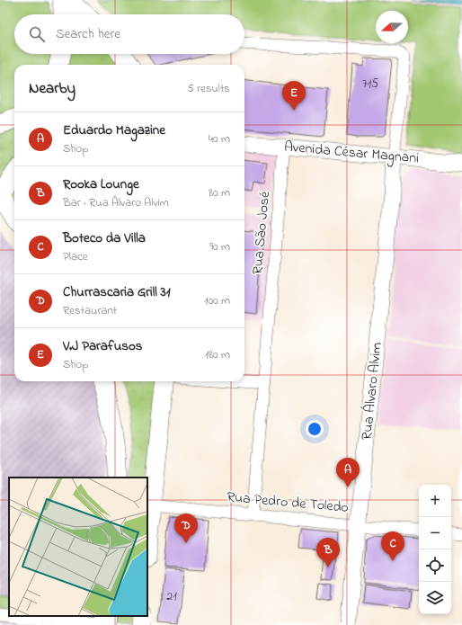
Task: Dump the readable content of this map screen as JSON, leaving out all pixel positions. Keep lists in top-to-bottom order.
{
  "streets": {
    "street": [
      "Avenida César Magnani",
      "Rua São José",
      "Rua Álvaro Alvim",
      "Rua Pedro de Toledo"
    ]
  },
  "crossings": [
    ["Avenida César Magnani", "Rua São José"],
    ["Avenida César Magnani", "Rua Álvaro Alvim"],
    ["Rua São José", "Rua Pedro de Toledo"],
    ["Rua Álvaro Alvim", "Rua Pedro de Toledo"]
  ],
  "house_numbers": ["715", "21"],
  "north": "left",
  "page": {
    "search": "Search here",
    "heading": ["Nearby", "5 results"],
    "pins": [
      "E",
      "A",
      "D",
      "C",
      "B"
    ],
    "list": [
      {
        "mark": "A",
        "name": "Eduardo Magazine",
        "note": "Shop",
        "value": "40 m"
      },
      {
        "mark": "B",
        "name": "Rooka Lounge",
        "note": "Bar · Rua Álvaro Alvim",
        "value": "80 m"
      },
      {
        "mark": "C",
        "name": "Boteco da Villa",
        "note": "Place",
        "value": "90 m"
      },
      {
        "mark": "D",
        "name": "Churrascaria Grill 31",
        "note": "Restaurant",
        "value": "100 m"
      },
      {
        "mark": "E",
        "name": "V.J Parafusos",
        "note": "Shop",
        "value": "180 m"
      }
    ],
    "map_buttons": ["+", "−"]
  }
}
